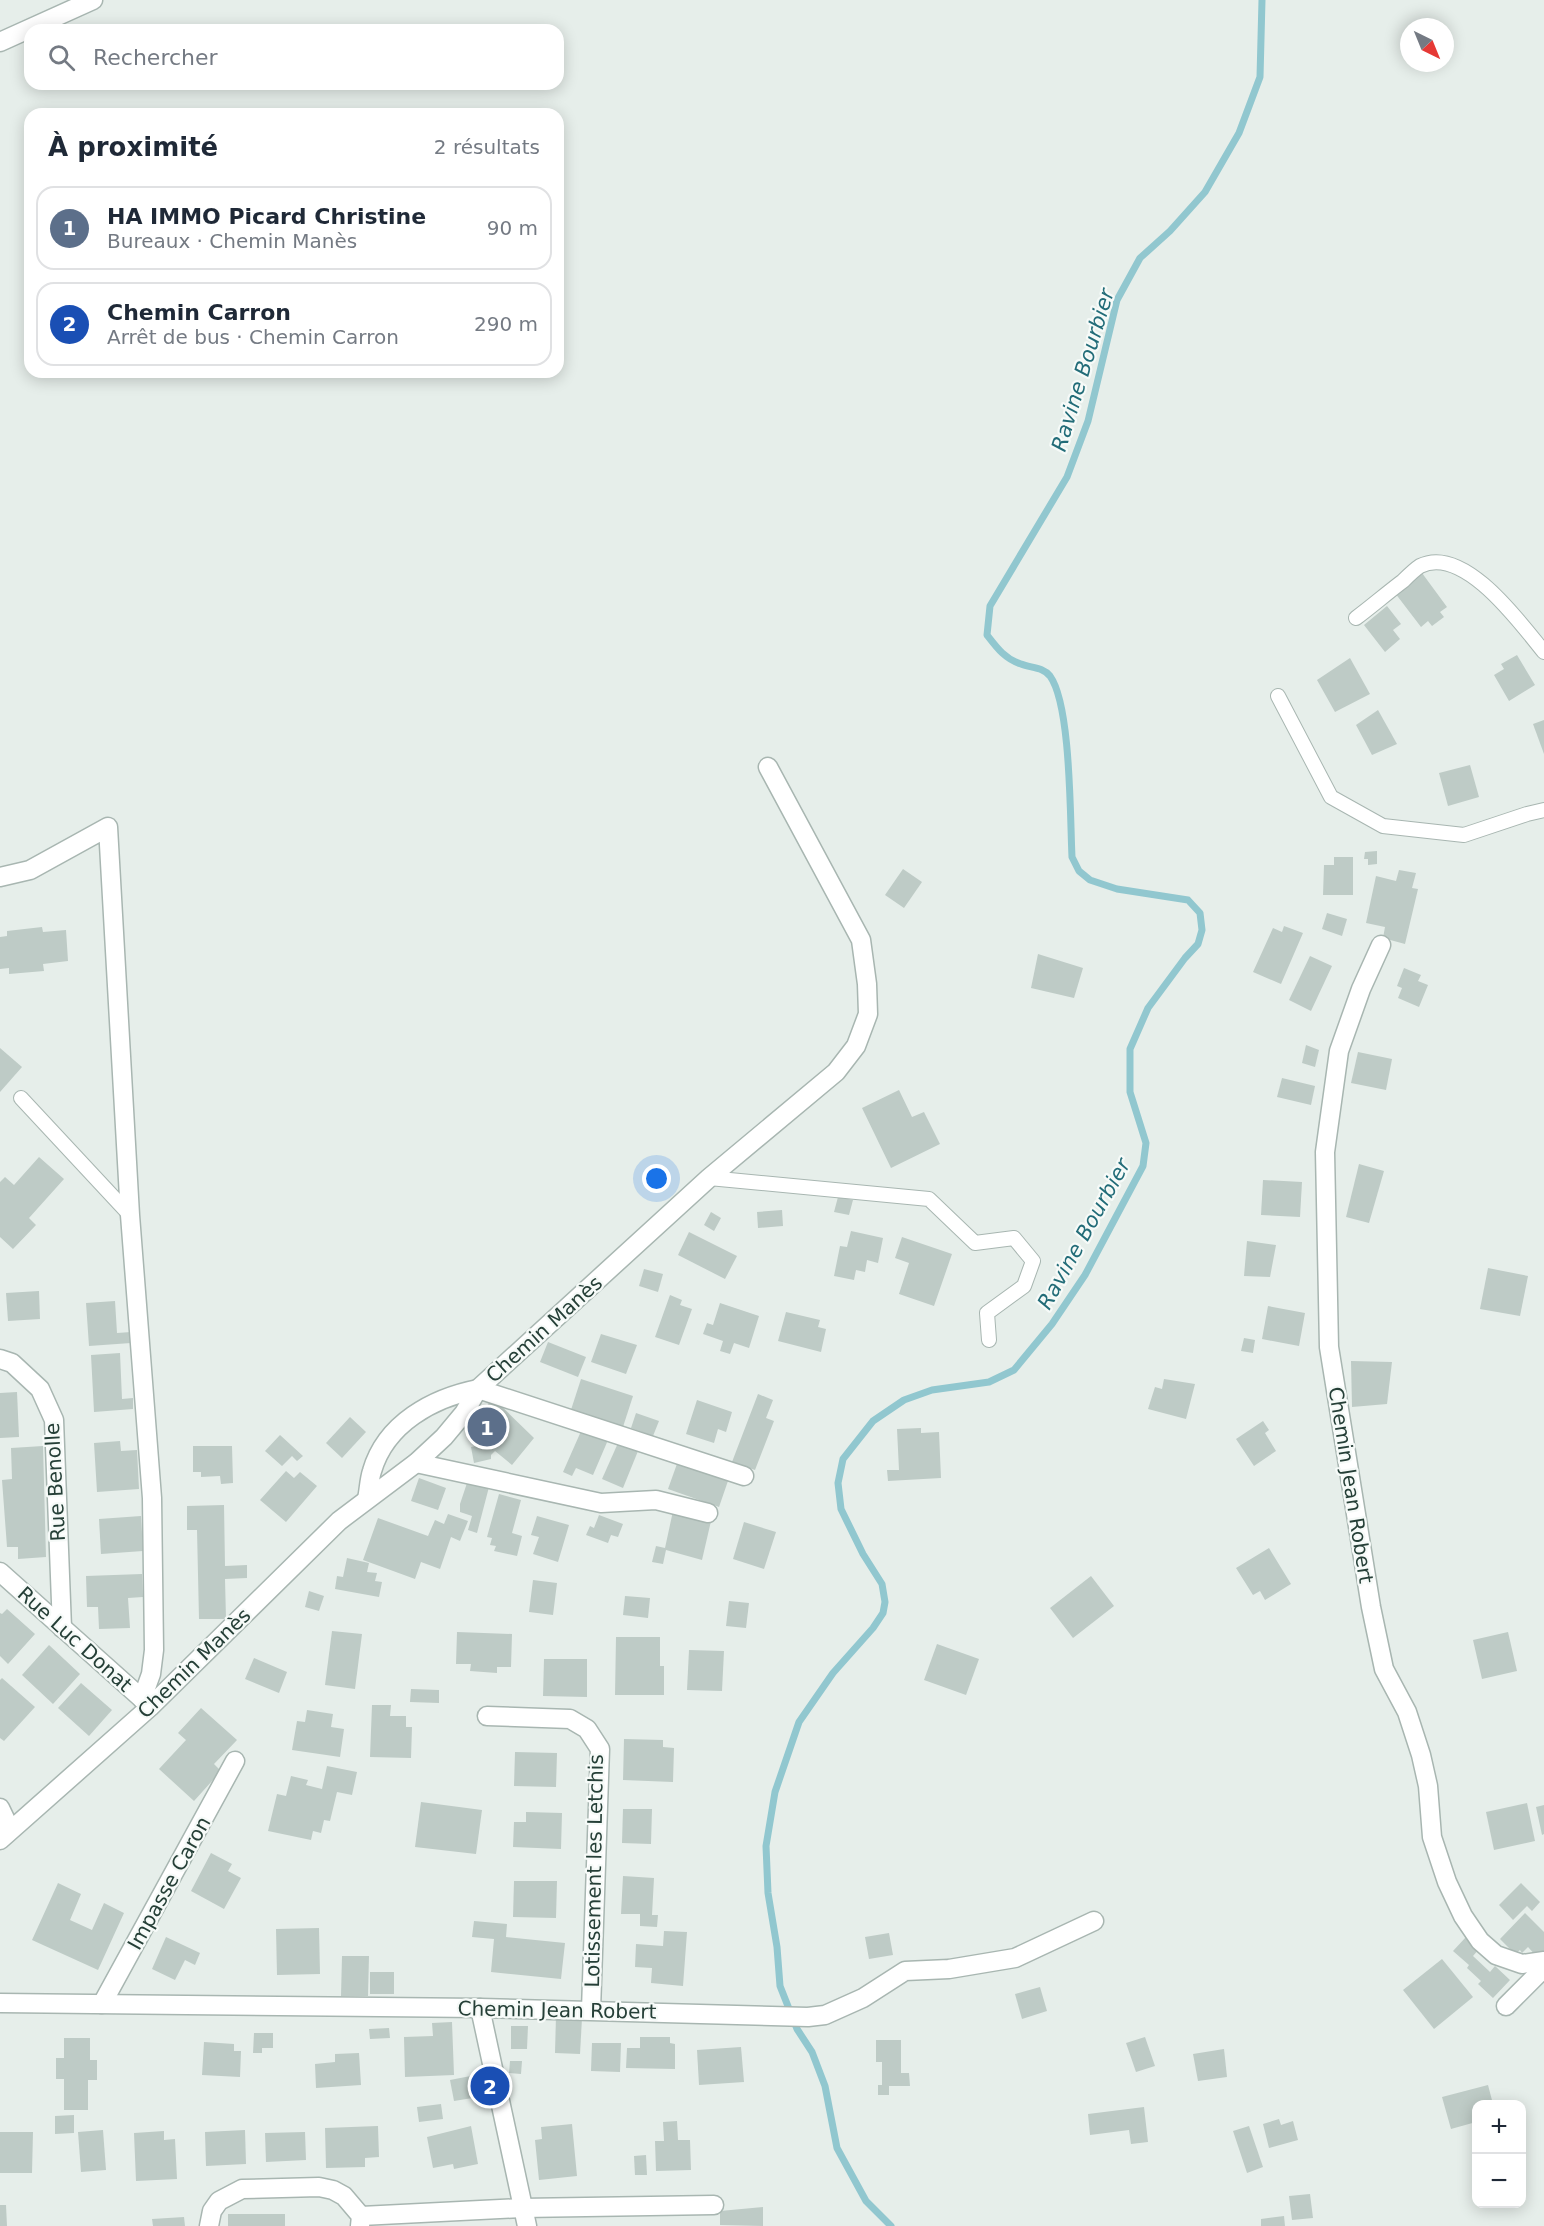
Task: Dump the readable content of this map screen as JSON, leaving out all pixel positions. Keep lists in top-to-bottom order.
{
  "streets": {
    "street": [
      "Chemin Manès",
      "Rue Benolle",
      "Chemin Jean Robert",
      "Rue Luc Donat",
      "Lotissement les Letchis",
      "Impasse Caron"
    ]
  },
  "crossings": [
    ["Chemin Manès", "Rue Luc Donat"],
    ["Rue Benolle", "Rue Luc Donat"],
    ["Chemin Jean Robert", "Lotissement les Letchis"],
    ["Chemin Jean Robert", "Impasse Caron"]
  ],
  "water": ["Ravine Bourbier"],
  "north": "bottom right",
  "page": {
    "search": "Rechercher",
    "heading": ["À proximité", "2 résultats"],
    "list": [
      {
        "mark": "1",
        "name": "HA IMMO Picard Christine",
        "note": "Bureaux · Chemin Manès",
        "value": "90 m"
      },
      {
        "mark": "2",
        "name": "Chemin Carron",
        "note": "Arrêt de bus · Chemin Carron",
        "value": "290 m"
      }
    ],
    "pins": ["1", "2"],
    "map_buttons": ["+", "−"]
  }
}
